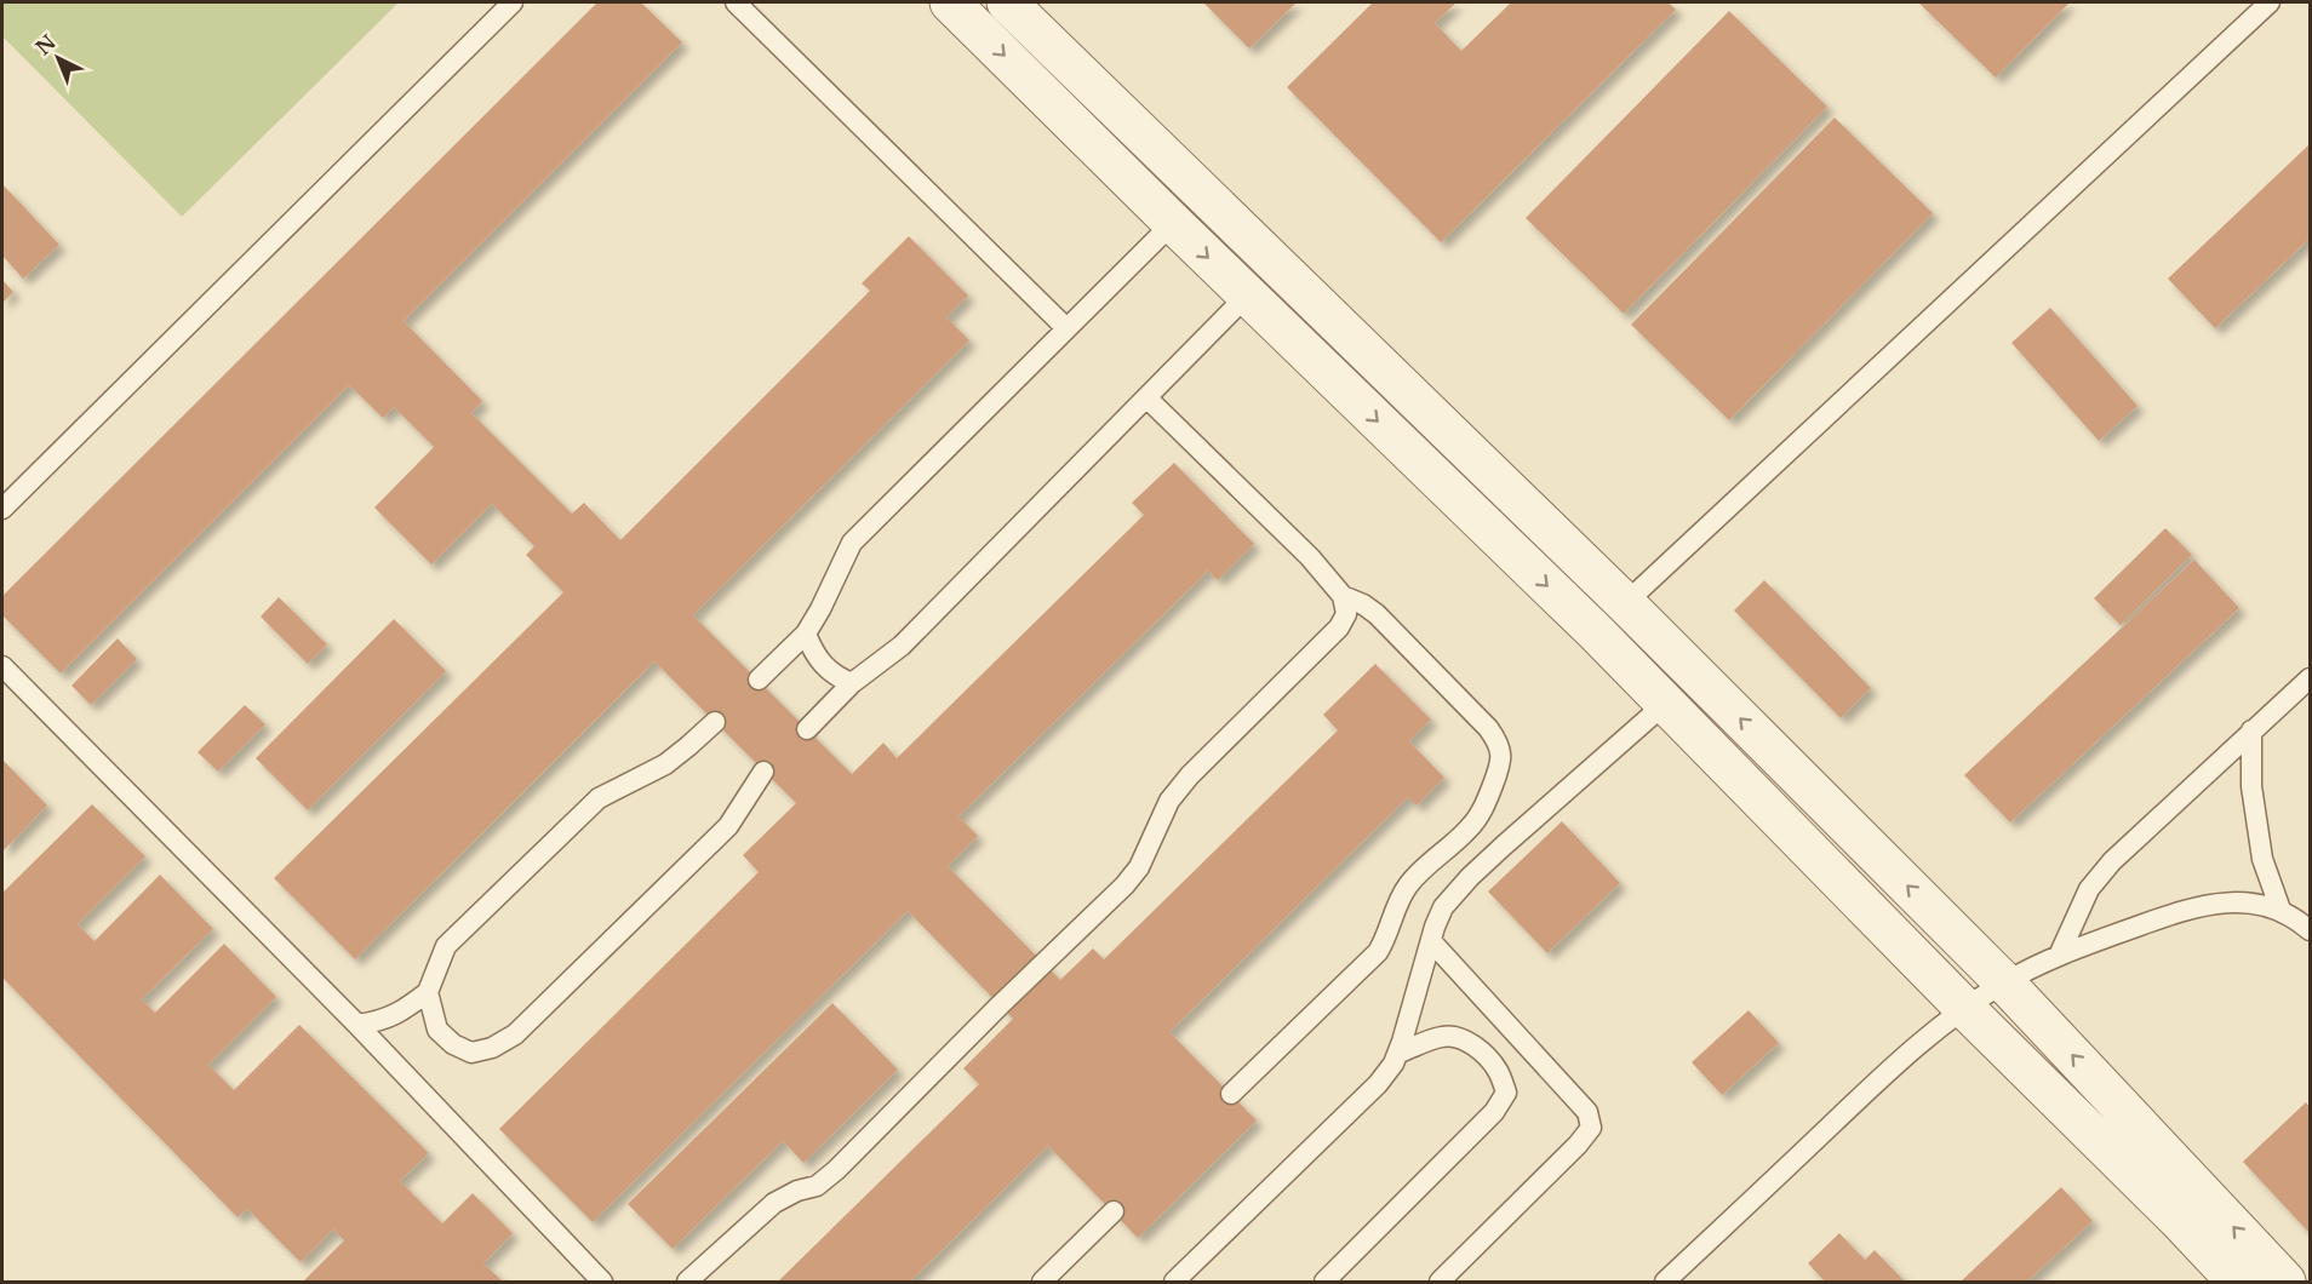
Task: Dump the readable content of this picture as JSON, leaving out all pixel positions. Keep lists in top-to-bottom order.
{
  "north": "top left"
}
